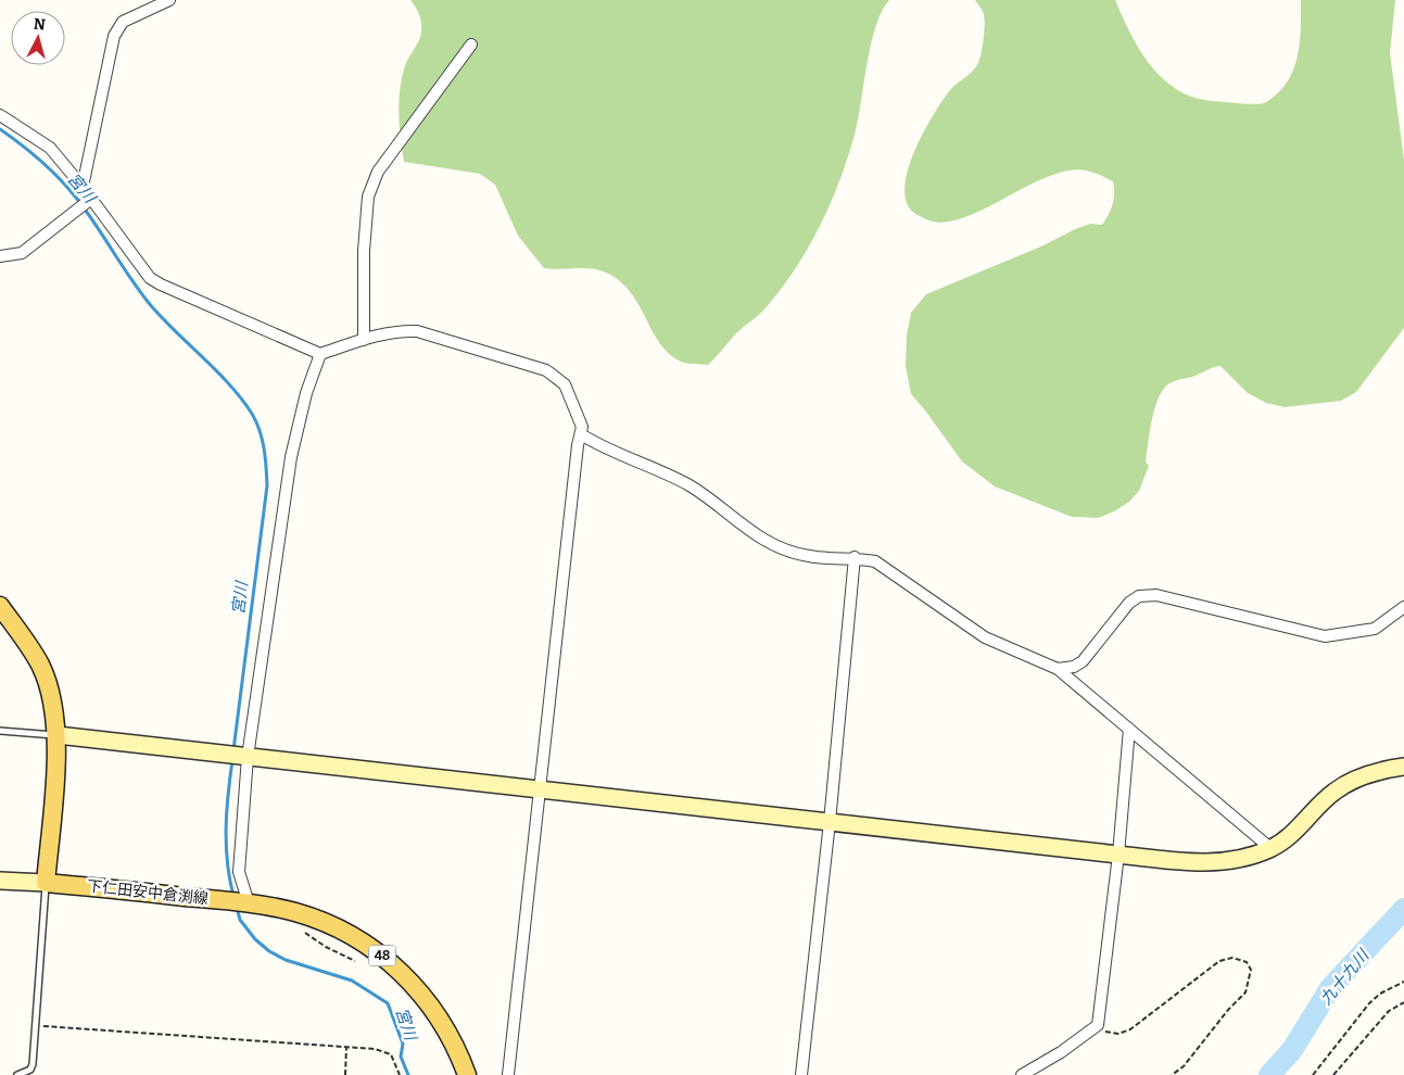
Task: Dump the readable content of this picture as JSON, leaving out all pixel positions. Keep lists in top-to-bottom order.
{
  "streets": {
    "main road": ["下仁田安中倉渕線", "48"]
  },
  "water": ["宮川", "九十九川"],
  "north": "top"
}
